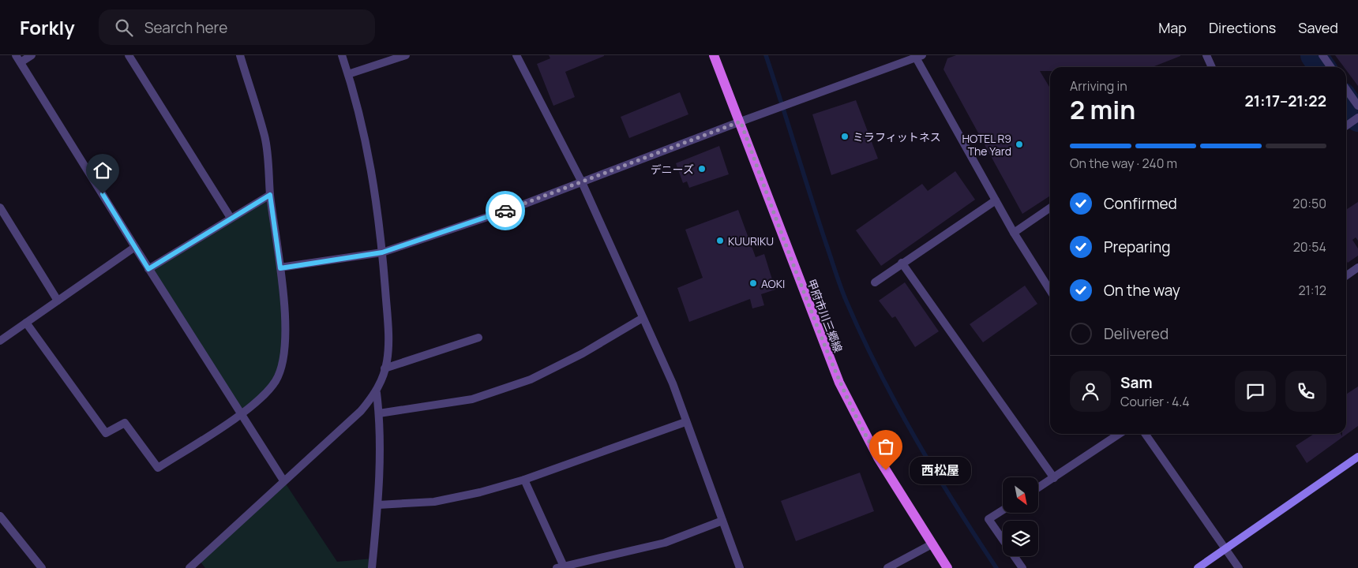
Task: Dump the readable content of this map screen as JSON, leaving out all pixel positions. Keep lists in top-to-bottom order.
{
  "streets": {
    "main road": ["甲府市川三郷線"]
  },
  "places": [
    "ミラフィットネス",
    "HOTEL R9 The Yard",
    "デニーズ",
    "KUURIKU",
    "AOKI",
    "西松屋"
  ],
  "north": "bottom right",
  "page": {
    "header": "Forkly",
    "search": "Search here",
    "nav": ["Map", "Directions", "Saved"],
    "heading": ["2 min", "Arriving in", "21:17–21:22"],
    "panel": ["Sam", "Courier · 4.4"],
    "bar": "On the way · 240 m",
    "list": [
      ["Confirmed", "20:50"],
      ["Preparing", "20:54"],
      ["On the way", "21:12"],
      "Delivered"
    ],
    "bubble": "西松屋"
  }
}
